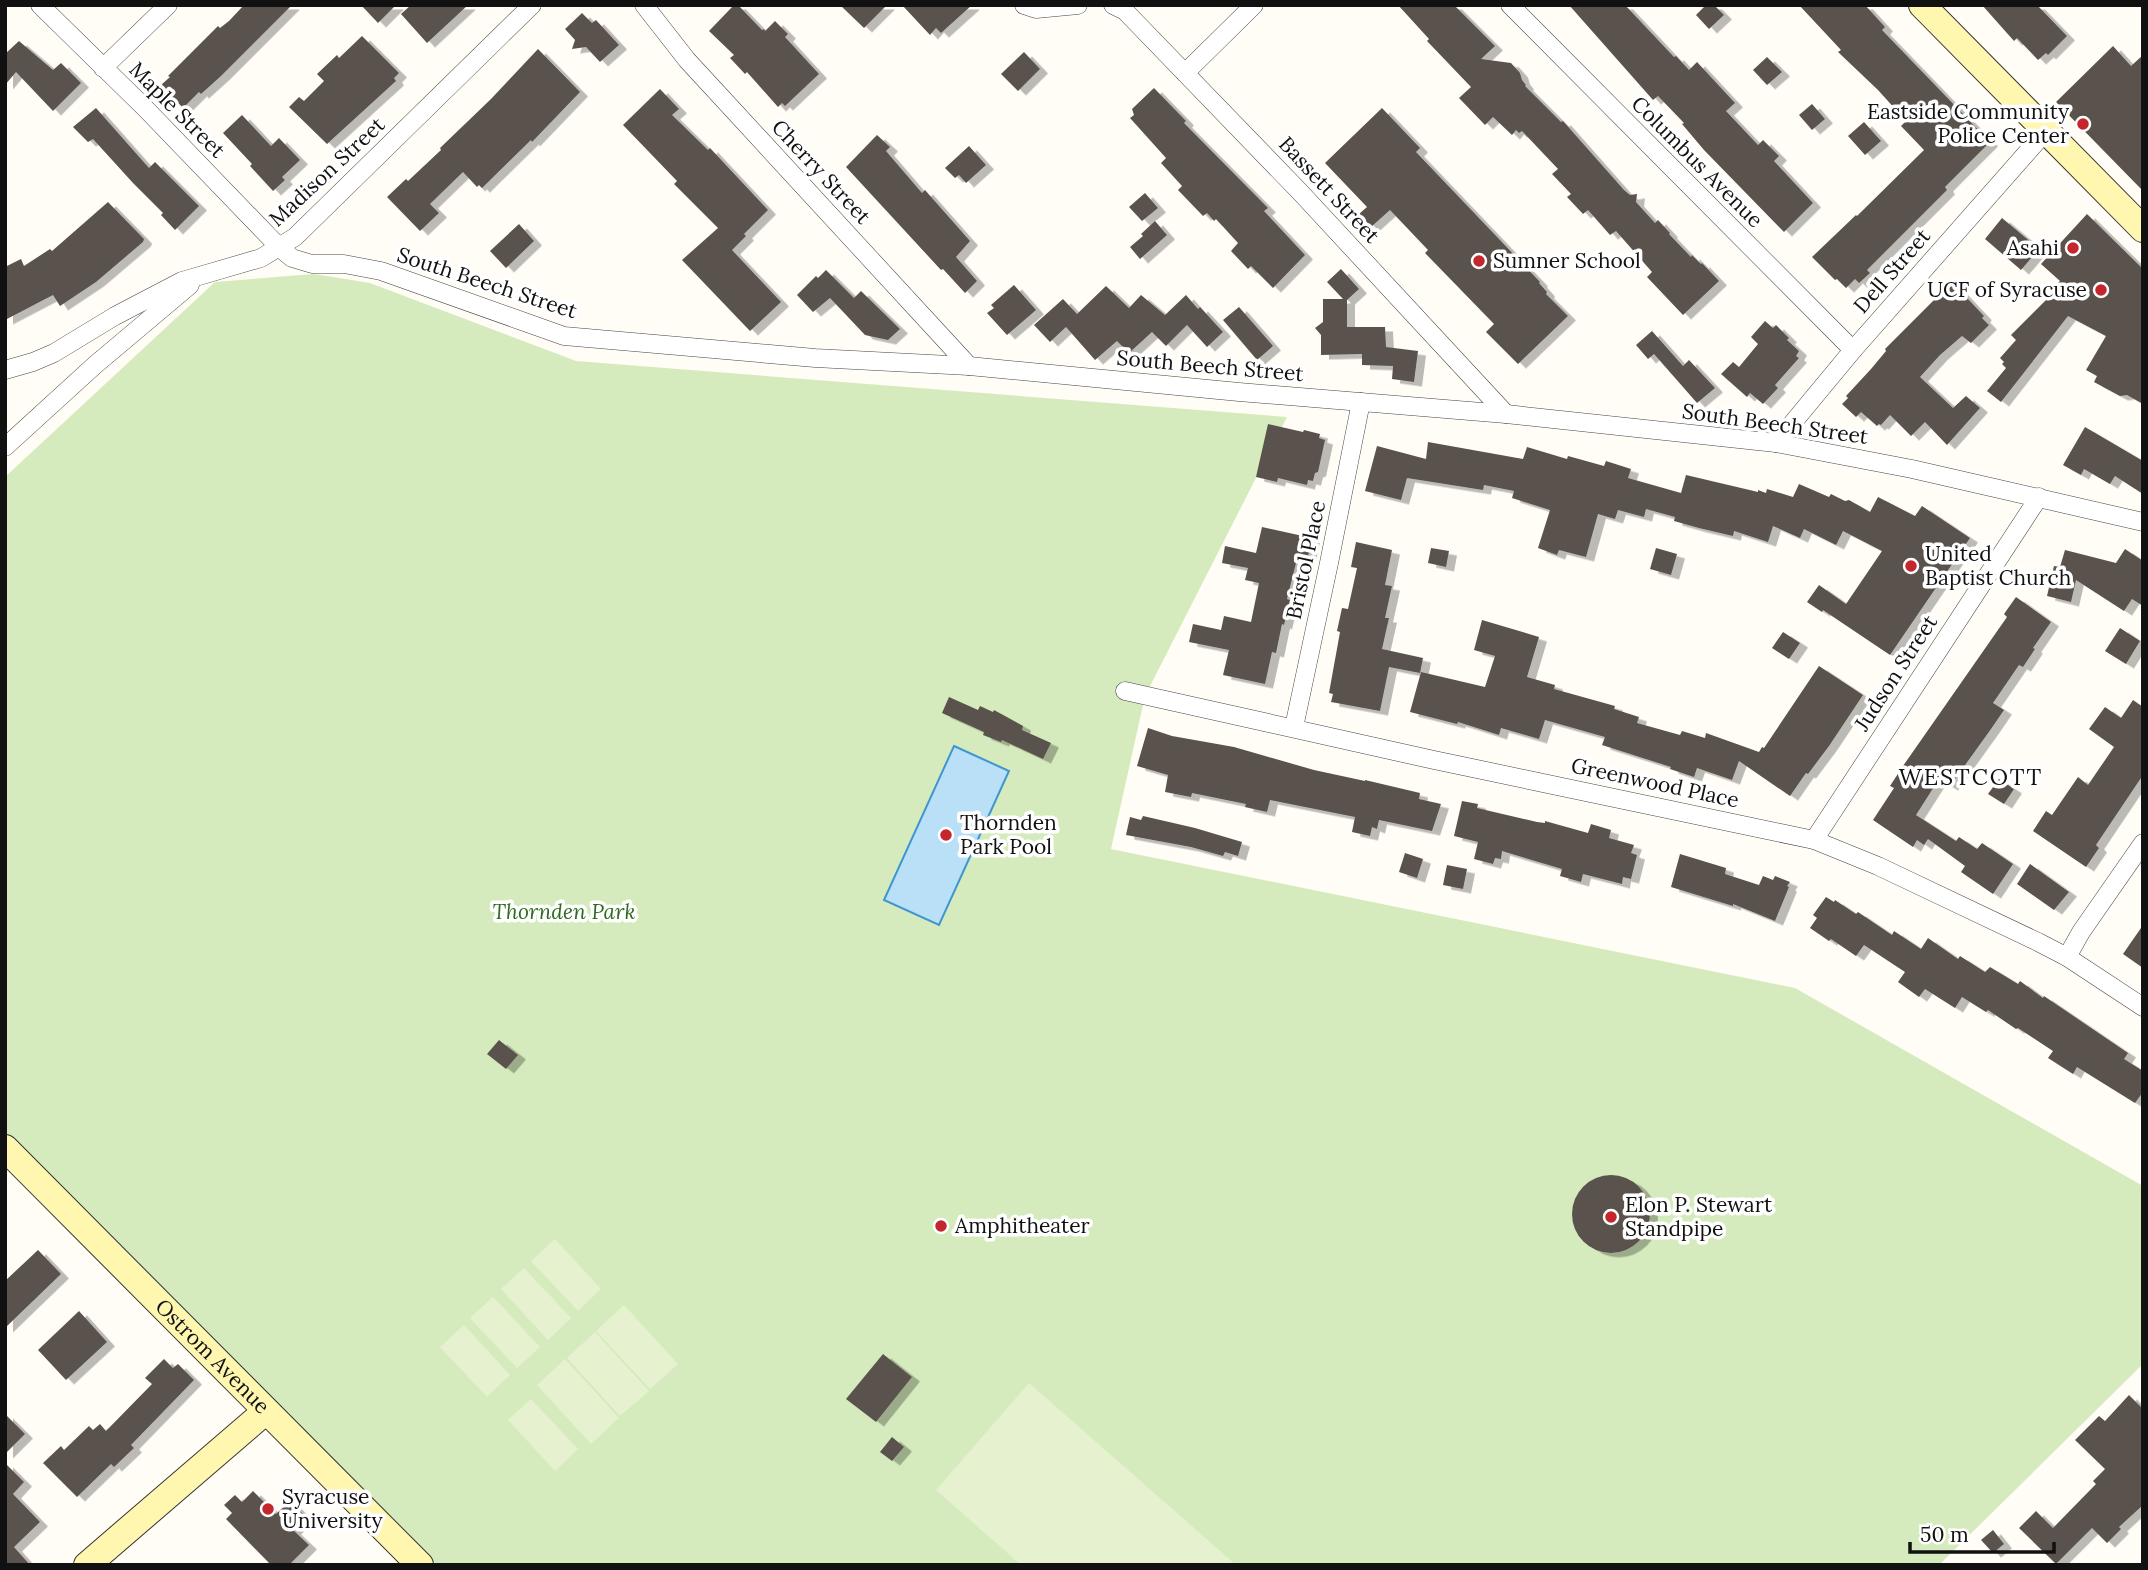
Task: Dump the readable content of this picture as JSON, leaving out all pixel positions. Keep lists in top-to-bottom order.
{
  "streets": {
    "street": [
      "Maple Street",
      "Columbus Avenue",
      "Madison Street",
      "Cherry Street",
      "Bassett Street",
      "Dell Street",
      "South Beech Street",
      "Bristol Place",
      "Judson Street",
      "Greenwood Place",
      "Ostrom Avenue"
    ]
  },
  "crossings": [
    ["Maple Street", "Madison Street"],
    ["Maple Street", "South Beech Street"],
    ["Columbus Avenue", "Dell Street"],
    ["Madison Street", "South Beech Street"],
    ["Cherry Street", "South Beech Street"],
    ["Bassett Street", "South Beech Street"],
    ["Dell Street", "South Beech Street"],
    ["South Beech Street", "Bristol Place"],
    ["South Beech Street", "Judson Street"],
    ["Bristol Place", "Greenwood Place"],
    ["Judson Street", "Greenwood Place"]
  ],
  "districts": ["WESTCOTT"],
  "parks": ["Thornden Park"],
  "places": [
    "Eastside Community Police Center",
    "Asahi",
    "Sumner School",
    "UCF of Syracuse",
    "United Baptist Church",
    "Thornden Park Pool",
    "Elon P. Stewart Standpipe",
    "Amphitheater",
    "Syracuse University"
  ],
  "scale_bar": "50 m"
}
